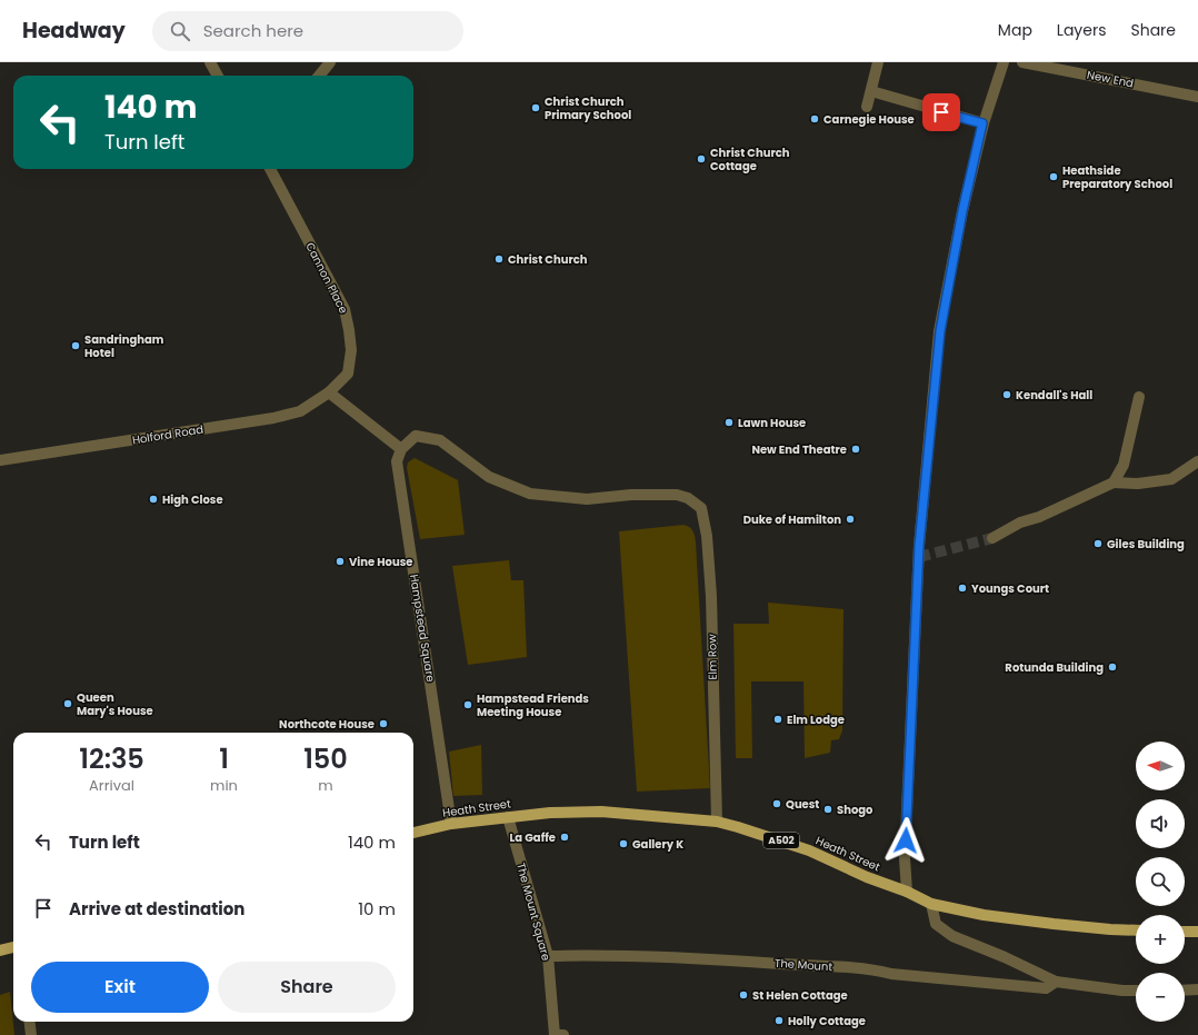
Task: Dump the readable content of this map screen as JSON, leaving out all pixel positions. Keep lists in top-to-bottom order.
{
  "streets": {
    "main road": ["Heath Street", "A502"],
    "street": [
      "New End",
      "Cannon Place",
      "Holford Road",
      "Hampstead Square",
      "Elm Row",
      "The Mount Square",
      "The Mount"
    ]
  },
  "crossings": [
    ["Cannon Place", "Holford Road"],
    ["Hampstead Square", "Elm Row"],
    ["Hampstead Square", "Heath Street"],
    ["Elm Row", "Heath Street"],
    ["Heath Street", "The Mount Square"],
    ["Heath Street", "The Mount"],
    ["The Mount Square", "The Mount"]
  ],
  "places": [
    "Christ Church Primary School",
    "Carnegie House",
    "Christ Church Cottage",
    "Heathside Preparatory School",
    "Christ Church",
    "Sandringham Hotel",
    "Kendall's Hall",
    "Lawn House",
    "New End Theatre",
    "High Close",
    "Duke of Hamilton",
    "Giles Building",
    "Vine House",
    "Youngs Court",
    "Rotunda Building",
    "Queen Mary's House",
    "Hampstead Friends Meeting House",
    "Elm Lodge",
    "Northcote House",
    "Quest",
    "Shogo",
    "La Gaffe",
    "Gallery K",
    "St Helen Cottage",
    "Holly Cottage"
  ],
  "north": "left",
  "page": {
    "header": "Headway",
    "search": "Search here",
    "nav": ["Map", "Layers", "Share"],
    "turn": ["140 m", "Turn left"],
    "eta": [
      "12:35",
      "Arrival",
      "1",
      "min",
      "150",
      "m"
    ],
    "map_buttons": ["+", "−"],
    "list": [
      {
        "name": "Turn left",
        "value": "140 m"
      },
      {
        "name": "Arrive at destination",
        "value": "10 m"
      }
    ],
    "buttons": ["Exit", "Share"]
  }
}
